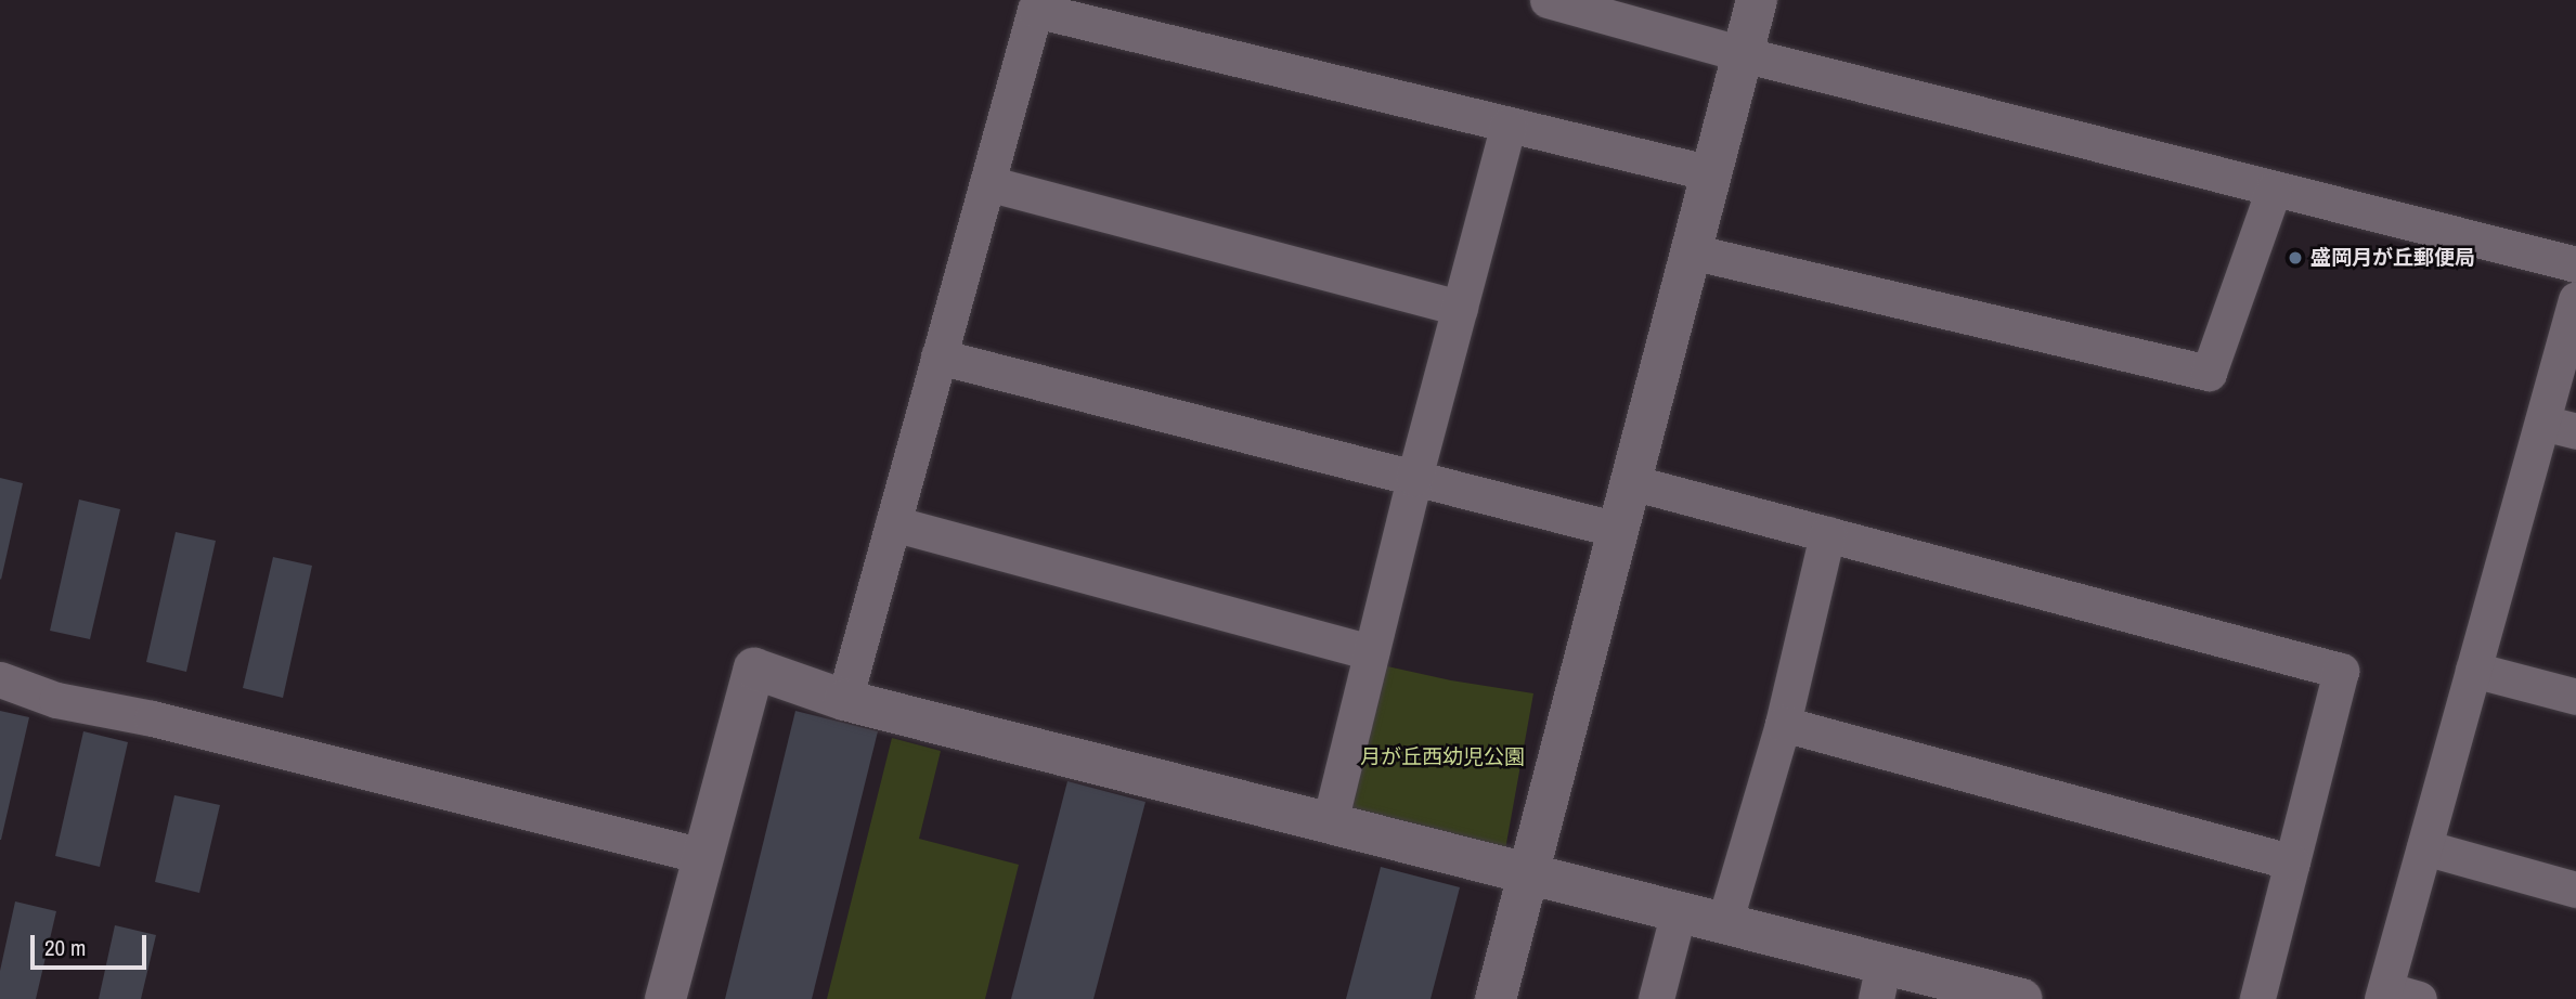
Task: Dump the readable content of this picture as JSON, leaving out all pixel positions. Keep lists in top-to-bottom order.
{
  "parks": ["月が丘西幼児公園"],
  "places": ["盛岡月が丘郵便局"],
  "scale_bar": "20 m"
}
